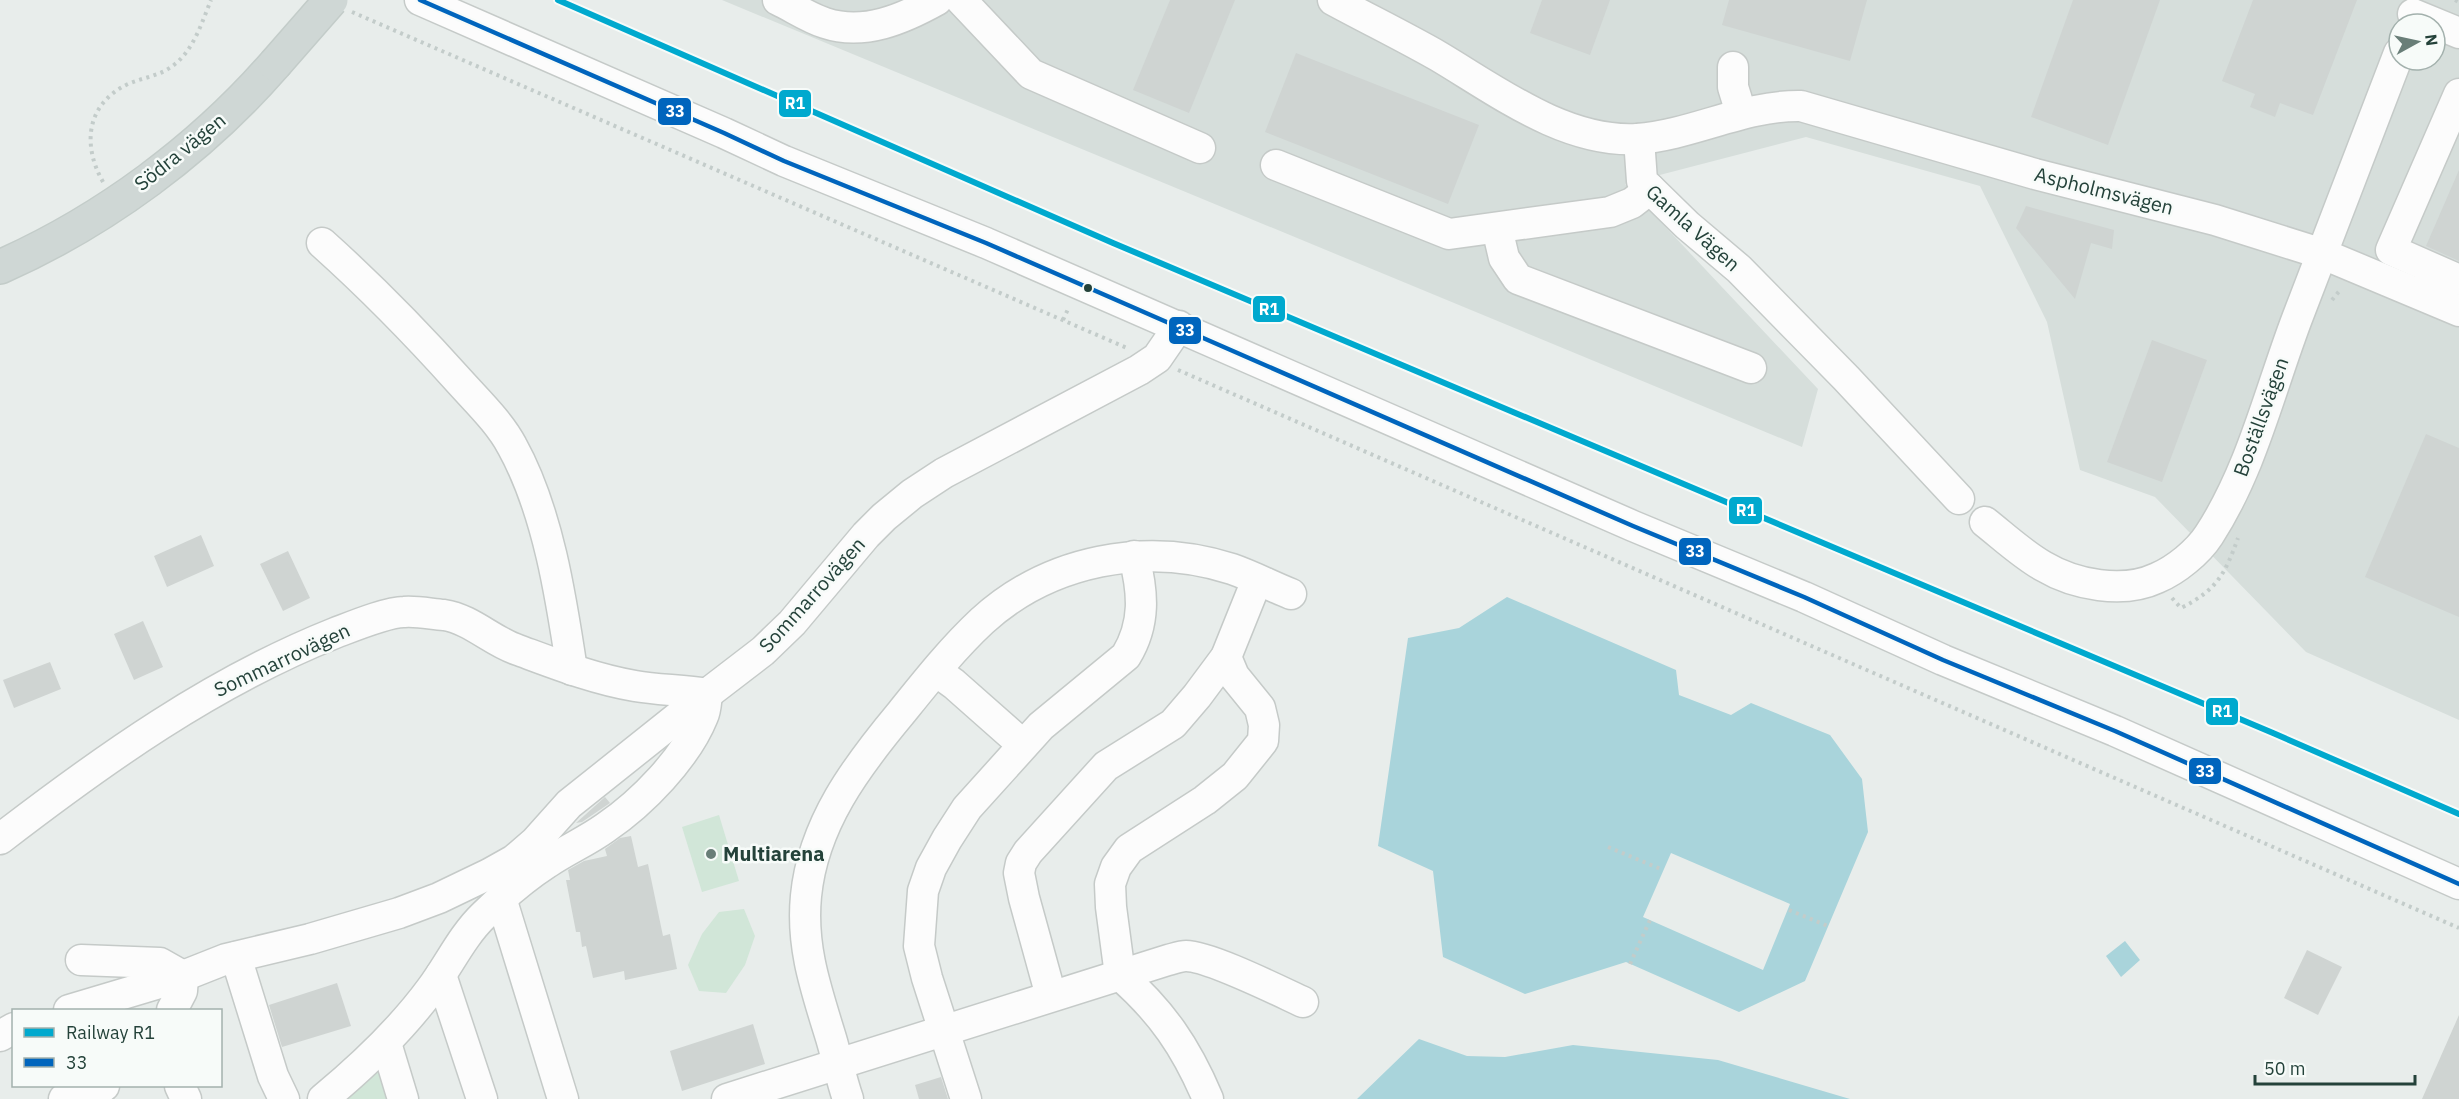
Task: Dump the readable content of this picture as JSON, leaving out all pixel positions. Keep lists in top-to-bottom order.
{
  "streets": {
    "main road": ["Södra vägen"],
    "street": [
      "Aspholmsvägen",
      "Gamla Vägen",
      "Boställsvägen",
      "Sommarrovägen"
    ]
  },
  "crossings": [
    ["Aspholmsvägen", "Gamla Vägen"],
    ["Aspholmsvägen", "Boställsvägen"]
  ],
  "places": ["Multiarena"],
  "lines": ["rail line R1", "transit line 33"],
  "legend": ["Railway R1", "33"],
  "scale_bar": "50 m",
  "north": "right"
}
